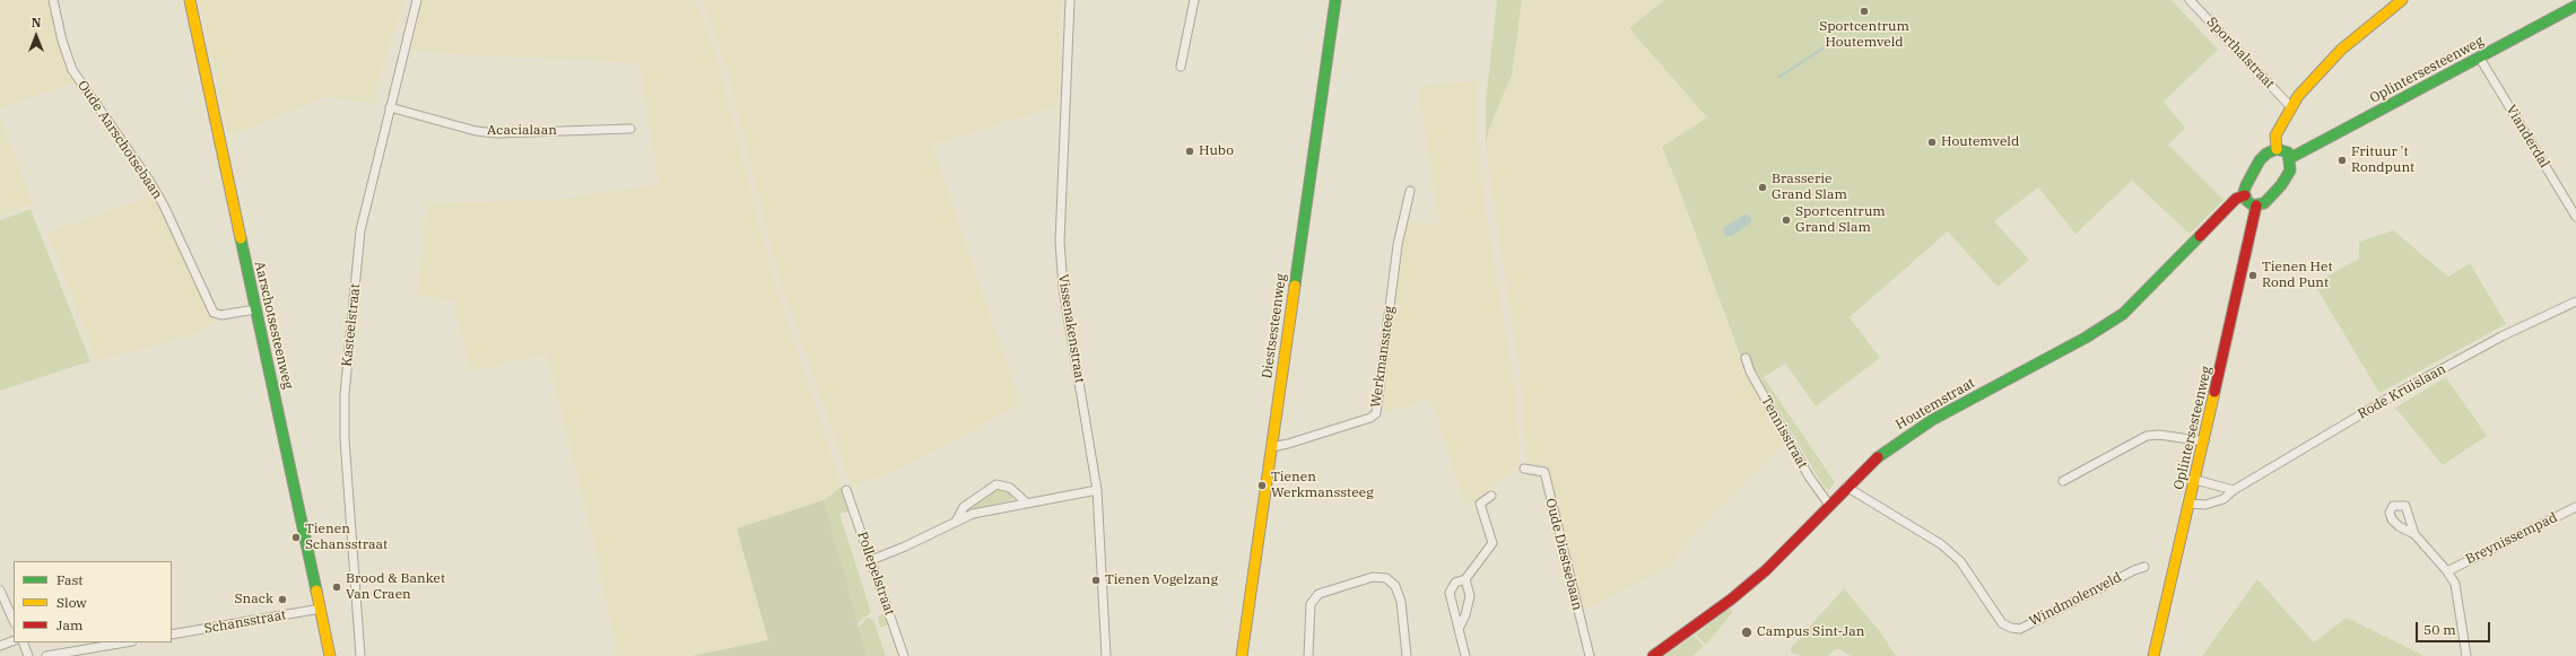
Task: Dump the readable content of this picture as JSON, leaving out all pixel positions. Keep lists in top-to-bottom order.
{
  "streets": {
    "street": [
      "Sporthalstraat",
      "Oplintersesteenweg",
      "Acacialaan",
      "Vianderdal",
      "Oude Aarschotsebaan",
      "Aarschotsesteenweg",
      "Kasteelstraat",
      "Diestsesteenweg",
      "Vissenakenstraat",
      "Werkmanssteeg",
      "Rode Kruislaan",
      "Houtemstraat",
      "Tennisstraat",
      "Breynissempad",
      "Oude Diestsebaan",
      "Pollepelstraat",
      "Windmolenveld",
      "Schansstraat"
    ]
  },
  "crossings": [
    ["Oplintersesteenweg", "Vianderdal"],
    ["Oplintersesteenweg", "Rode Kruislaan"],
    ["Acacialaan", "Kasteelstraat"],
    ["Oude Aarschotsebaan", "Aarschotsesteenweg"],
    ["Aarschotsesteenweg", "Schansstraat"],
    ["Diestsesteenweg", "Werkmanssteeg"],
    ["Houtemstraat", "Tennisstraat"],
    ["Houtemstraat", "Windmolenveld"]
  ],
  "places": [
    "Sportcentrum Houtemveld",
    "Houtemveld",
    "Hubo",
    "Frituur 't Rondpunt",
    "Brasserie Grand Slam",
    "Sportcentrum Grand Slam",
    "Tienen Het Rond Punt",
    "Tienen Werkmanssteeg",
    "Tienen Schansstraat",
    "Tienen Vogelzang",
    "Brood & Banket Van Craen",
    "Snack",
    "Campus Sint-Jan"
  ],
  "legend": ["Fast", "Slow", "Jam"],
  "scale_bar": "50 m",
  "north": "top"
}
